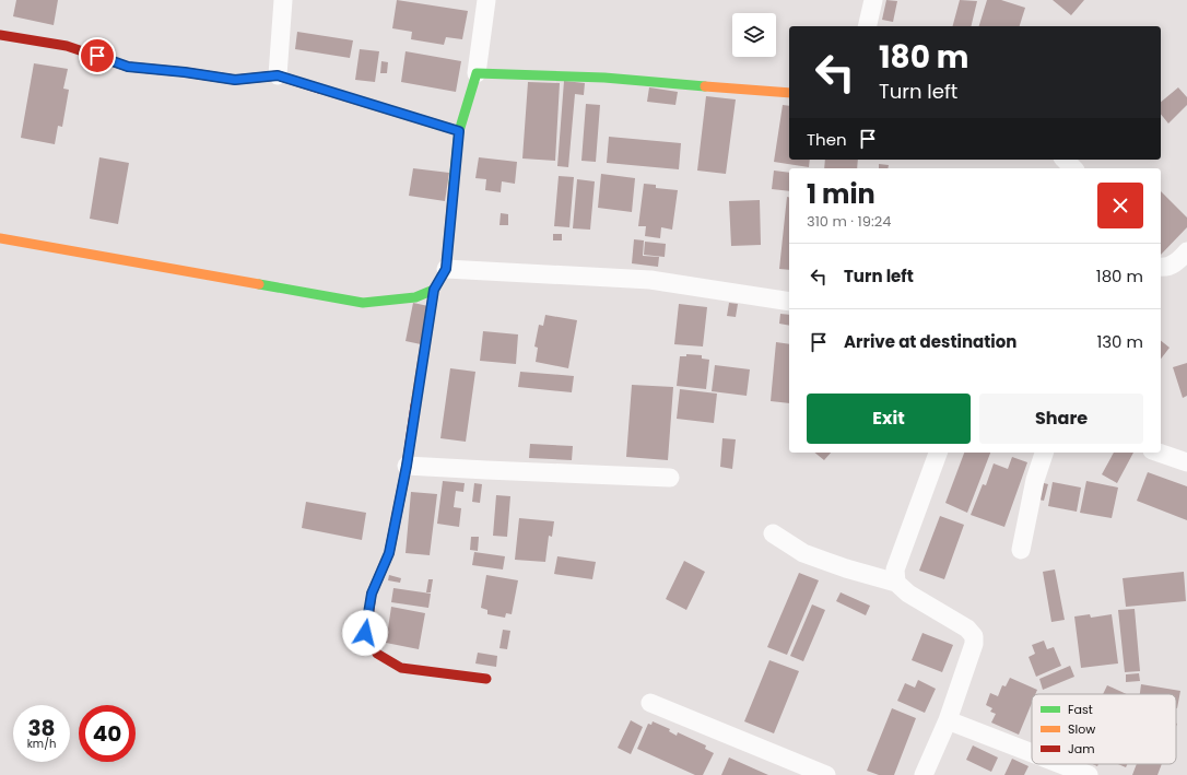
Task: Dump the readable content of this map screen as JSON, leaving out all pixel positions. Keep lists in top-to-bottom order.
{
  "legend": ["Fast", "Slow", "Jam"],
  "page": {
    "turn": ["180 m", "Turn left"],
    "then": "Then",
    "heading": ["1 min", "310 m · 19:24"],
    "list": [
      {
        "name": "Turn left",
        "value": "180 m"
      },
      {
        "name": "Arrive at destination",
        "value": "130 m"
      }
    ],
    "buttons": ["Exit", "Share"],
    "speed": "38 km/h",
    "limit": "40"
  }
}
